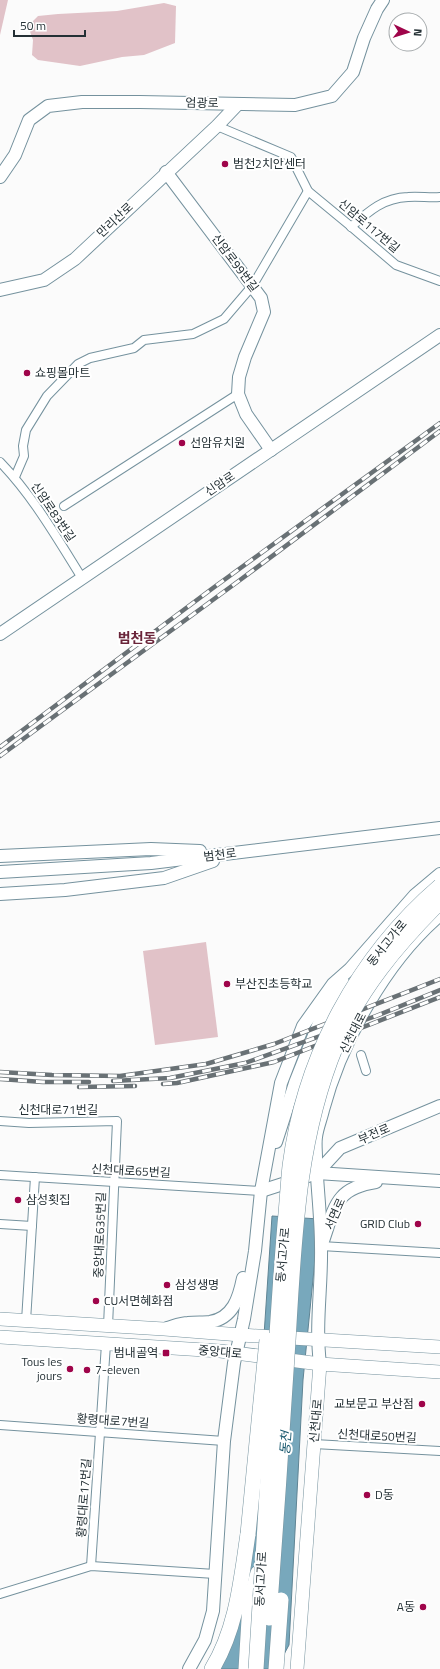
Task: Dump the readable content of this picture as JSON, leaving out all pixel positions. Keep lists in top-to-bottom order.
{
  "streets": {
    "highway": ["동서고가로"],
    "main road": [
      "엄광로",
      "만리산로",
      "신암로99번길",
      "신암로",
      "범천로",
      "신천대로",
      "부전로",
      "서면로",
      "중앙대로"
    ],
    "street": [
      "신암로117번길",
      "신암로83번길",
      "신천대로71번길",
      "신천대로65번길",
      "중앙대로635번길",
      "황령대로7번길",
      "신천대로50번길",
      "황령대로17번길"
    ]
  },
  "crossings": [
    ["엄광로", "만리산로"],
    ["만리산로", "신암로117번길"],
    ["만리산로", "신암로99번길"],
    ["신암로99번길", "신암로"],
    ["신암로", "신암로83번길"],
    ["신천대로", "부전로"],
    ["신천대로", "서면로"],
    ["신천대로", "중앙대로"],
    ["신천대로", "신천대로50번길"],
    ["신천대로71번길", "중앙대로635번길"],
    ["부전로", "서면로"],
    ["신천대로65번길", "중앙대로635번길"],
    ["중앙대로635번길", "중앙대로"],
    ["중앙대로", "황령대로17번길"],
    ["황령대로7번길", "황령대로17번길"]
  ],
  "districts": ["범천동"],
  "water": ["동천"],
  "places": {
    "other": [
      "범천2치안센터",
      "쇼핑몰마트",
      "선암유치원",
      "부산진초등학교",
      "삼성횟집",
      "GRID Club",
      "삼성생명",
      "CU서면혜화점",
      "Tous les jours",
      "7-eleven",
      "교보문고 부산점",
      "D동",
      "A동"
    ],
    "transit": ["범내골역"]
  },
  "scale_bar": "50 m",
  "north": "right"
}
